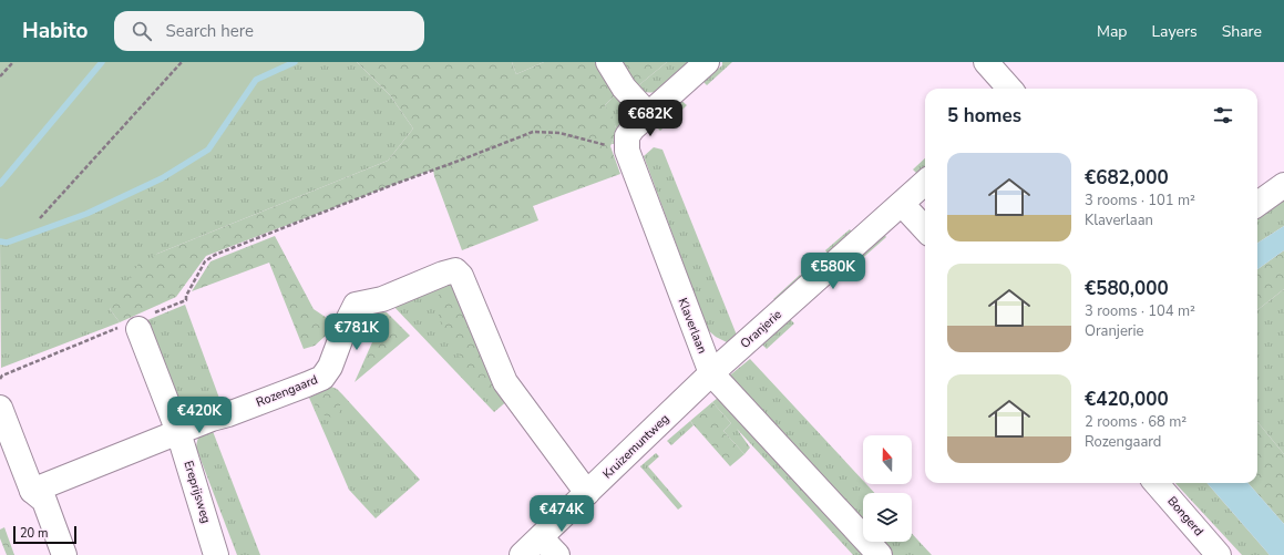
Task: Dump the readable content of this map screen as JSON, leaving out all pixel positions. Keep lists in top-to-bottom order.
{
  "streets": {
    "street": [
      "Klaverlaan",
      "Oranjerie",
      "Rozengaard",
      "Kruizemuntweg",
      "Ereprijsweg",
      "Bongerd"
    ]
  },
  "crossings": [
    ["Klaverlaan", "Oranjerie"],
    ["Klaverlaan", "Kruizemuntweg"],
    ["Oranjerie", "Kruizemuntweg"],
    ["Rozengaard", "Kruizemuntweg"],
    ["Rozengaard", "Ereprijsweg"]
  ],
  "scale_bar": "20 m",
  "north": "top",
  "page": {
    "header": "Habito",
    "search": "Search here",
    "nav": ["Map", "Layers", "Share"],
    "heading": "5 homes",
    "price": [
      "€682K",
      "€580K",
      "€781K",
      "€420K",
      "€474K"
    ],
    "list": [
      {
        "name": "€682,000",
        "note": "3 rooms · 101 m² · Klaverlaan"
      },
      {
        "name": "€580,000",
        "note": "3 rooms · 104 m² · Oranjerie"
      },
      {
        "name": "€420,000",
        "note": "2 rooms · 68 m² · Rozengaard"
      }
    ],
    "scale": "20 m"
  }
}
